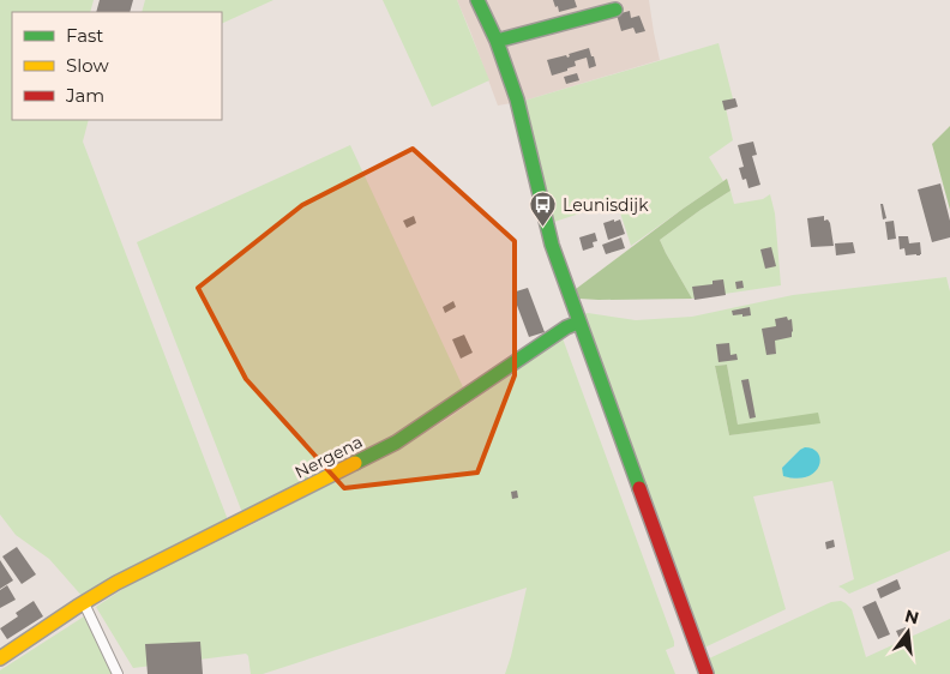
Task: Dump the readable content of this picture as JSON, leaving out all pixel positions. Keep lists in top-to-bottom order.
{
  "streets": {
    "street": ["Nergena"]
  },
  "places": {
    "bus stop": ["Leunisdijk"]
  },
  "legend": ["Fast", "Slow", "Jam"],
  "north": "top"
}
